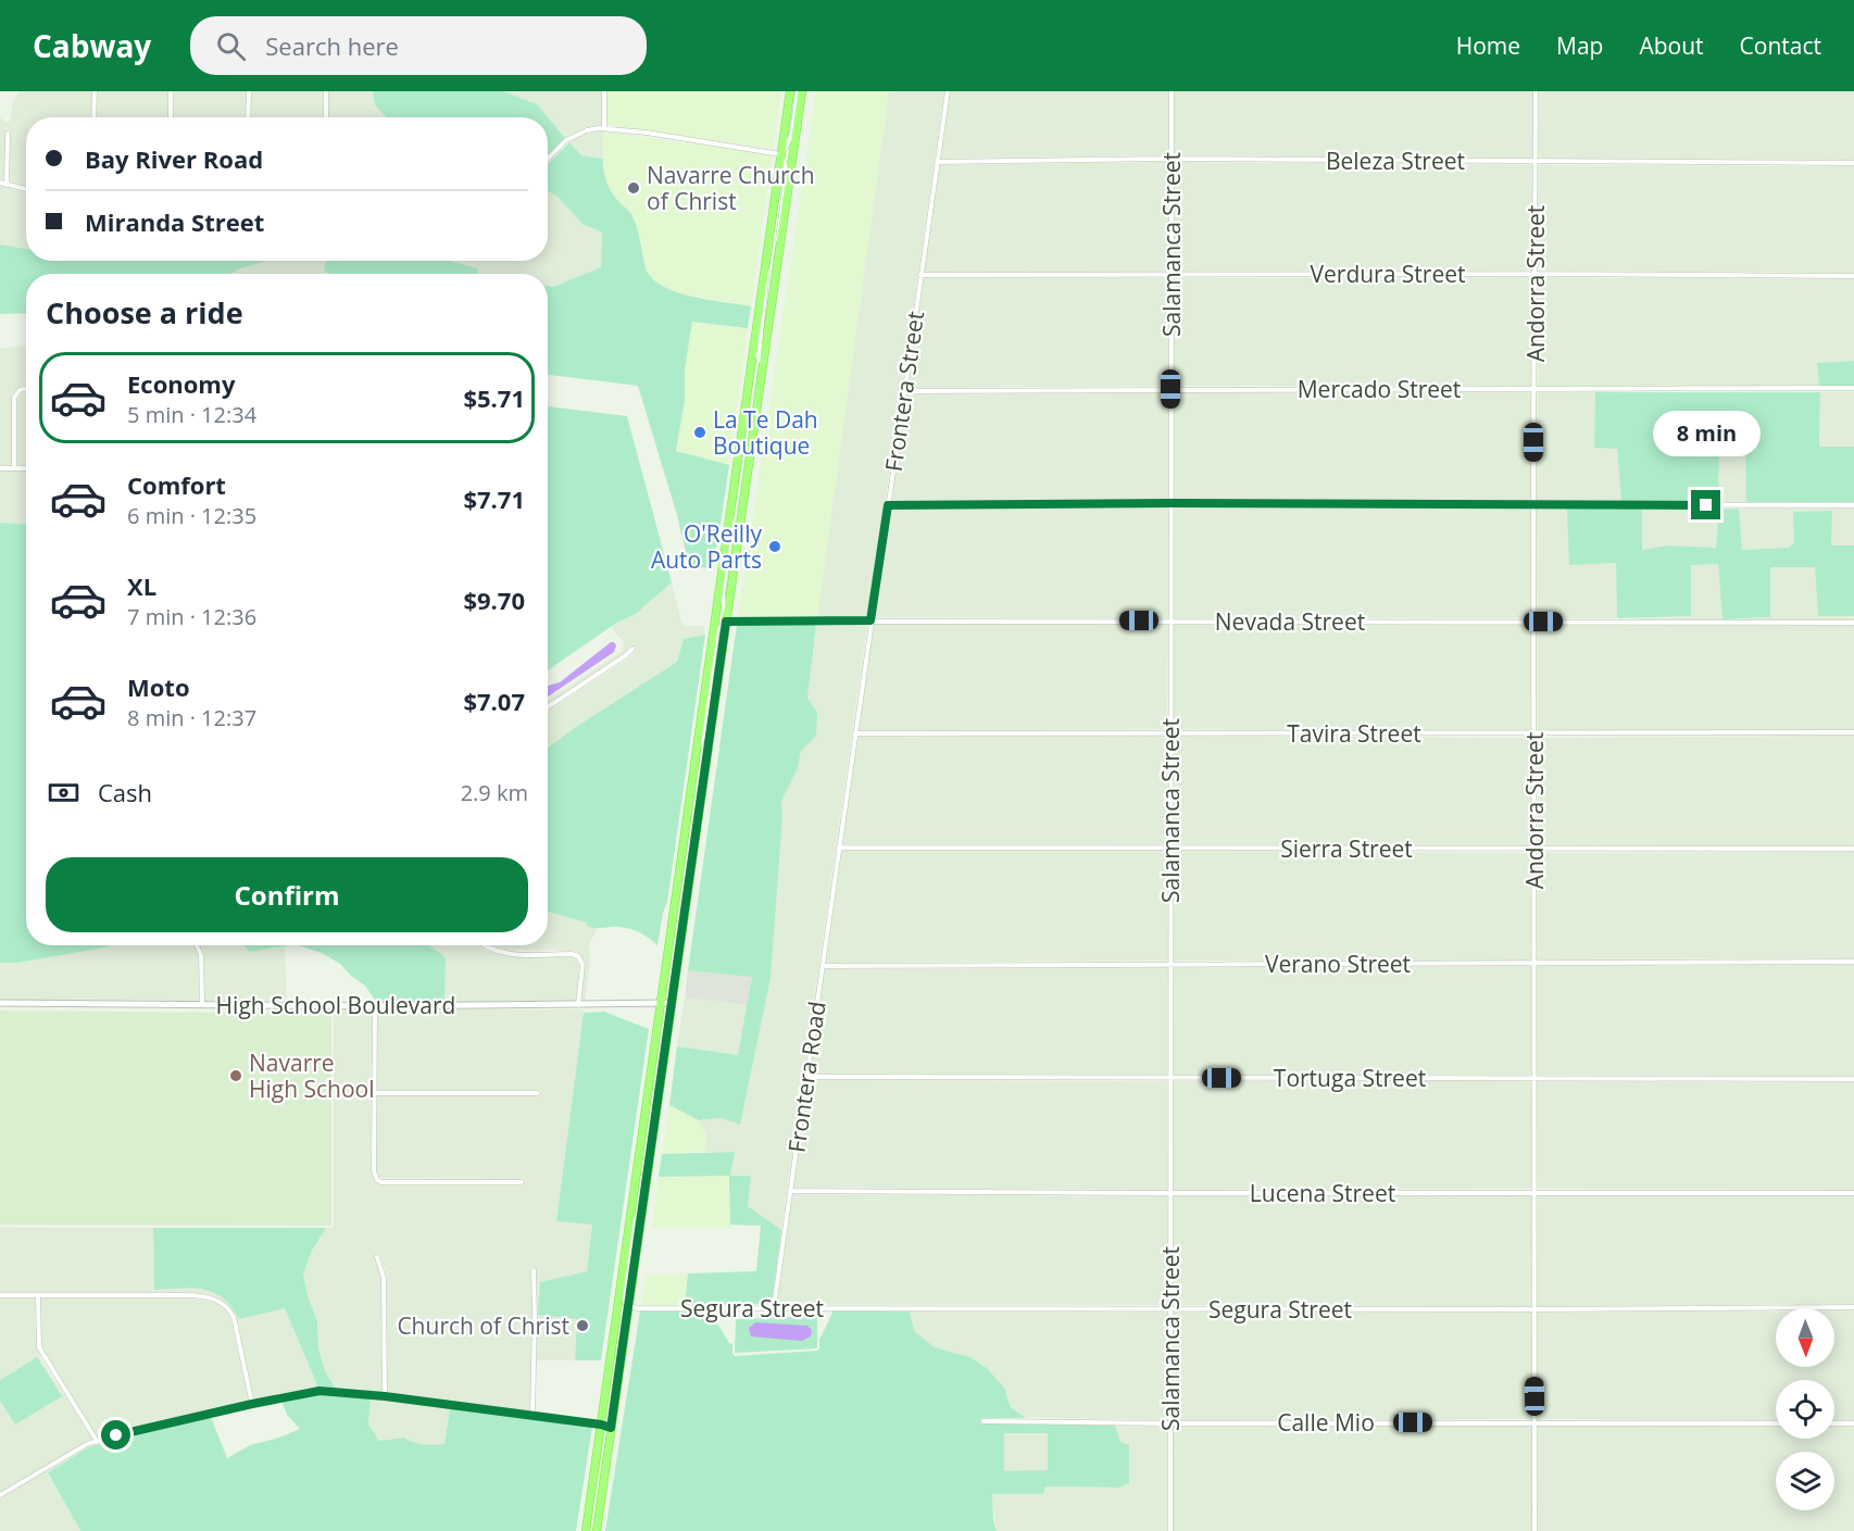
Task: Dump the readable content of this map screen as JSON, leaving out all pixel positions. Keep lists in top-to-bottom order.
{
  "streets": {
    "street": [
      "Beleza Street",
      "Salamanca Street",
      "Verdura Street",
      "Andorra Street",
      "Mercado Street",
      "Frontera Street",
      "Nevada Street",
      "Tavira Street",
      "Sierra Street",
      "Verano Street",
      "High School Boulevard",
      "Frontera Road",
      "Tortuga Street",
      "Lucena Street",
      "Segura Street",
      "Calle Mio"
    ]
  },
  "crossings": [
    ["Beleza Street", "Salamanca Street"],
    ["Beleza Street", "Andorra Street"],
    ["Beleza Street", "Frontera Street"],
    ["Salamanca Street", "Verdura Street"],
    ["Salamanca Street", "Mercado Street"],
    ["Salamanca Street", "Nevada Street"],
    ["Salamanca Street", "Tavira Street"],
    ["Salamanca Street", "Sierra Street"],
    ["Salamanca Street", "Verano Street"],
    ["Salamanca Street", "Tortuga Street"],
    ["Salamanca Street", "Lucena Street"],
    ["Salamanca Street", "Segura Street"],
    ["Salamanca Street", "Calle Mio"],
    ["Verdura Street", "Andorra Street"],
    ["Verdura Street", "Frontera Street"],
    ["Andorra Street", "Mercado Street"],
    ["Andorra Street", "Nevada Street"],
    ["Andorra Street", "Tavira Street"],
    ["Andorra Street", "Sierra Street"],
    ["Andorra Street", "Verano Street"],
    ["Andorra Street", "Tortuga Street"],
    ["Andorra Street", "Lucena Street"],
    ["Andorra Street", "Segura Street"],
    ["Andorra Street", "Calle Mio"],
    ["Mercado Street", "Frontera Street"],
    ["Frontera Street", "Nevada Street"],
    ["Frontera Street", "Tavira Street"],
    ["Frontera Street", "Sierra Street"],
    ["Frontera Street", "Frontera Road"],
    ["Sierra Street", "Frontera Road"],
    ["Verano Street", "Frontera Road"],
    ["Frontera Road", "Tortuga Street"],
    ["Frontera Road", "Lucena Street"],
    ["Frontera Road", "Segura Street"]
  ],
  "places": [
    "Navarre Church of Christ",
    "La Te Dah Boutique",
    "O'Reilly Auto Parts",
    "Navarre High School",
    "Church of Christ"
  ],
  "north": "bottom",
  "page": {
    "header": "Cabway",
    "search": "Search here",
    "nav": [
      "Home",
      "Map",
      "About",
      "Contact"
    ],
    "banner": ["Bay River Road", "Miranda Street"],
    "heading": "Choose a ride",
    "list": [
      {
        "name": "Economy",
        "note": "5 min · 12:34",
        "value": "$5.71"
      },
      {
        "name": "Comfort",
        "note": "6 min · 12:35",
        "value": "$7.71"
      },
      {
        "name": "XL",
        "note": "7 min · 12:36",
        "value": "$9.70"
      },
      {
        "name": "Moto",
        "note": "8 min · 12:37",
        "value": "$7.07"
      }
    ],
    "bubble": "8 min",
    "pay": ["Cash", "2.9 km"],
    "buttons": "Confirm"
  }
}
